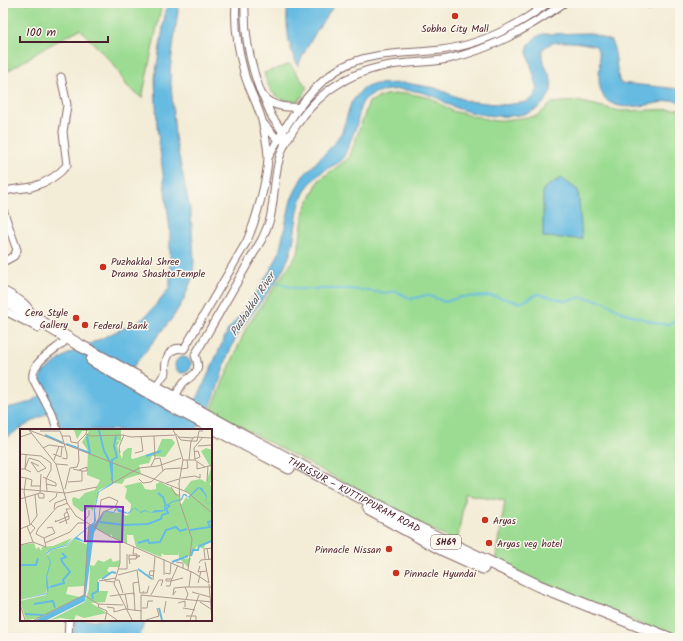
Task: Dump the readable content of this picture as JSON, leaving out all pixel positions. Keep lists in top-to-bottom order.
{
  "streets": {
    "main road": ["THRISSUR – KUTTIPPURAM ROAD", "SH69"]
  },
  "water": ["Puzhakkal River"],
  "places": [
    "Sobha City Mall",
    "Puzhakkal Shree Drama ShashtaTemple",
    "Cera Style Gallery",
    "Federal Bank",
    "Aryas",
    "Aryas veg hotel",
    "Pinnacle Nissan",
    "Pinnacle Hyundai"
  ],
  "scale_bar": "100 m"
}
